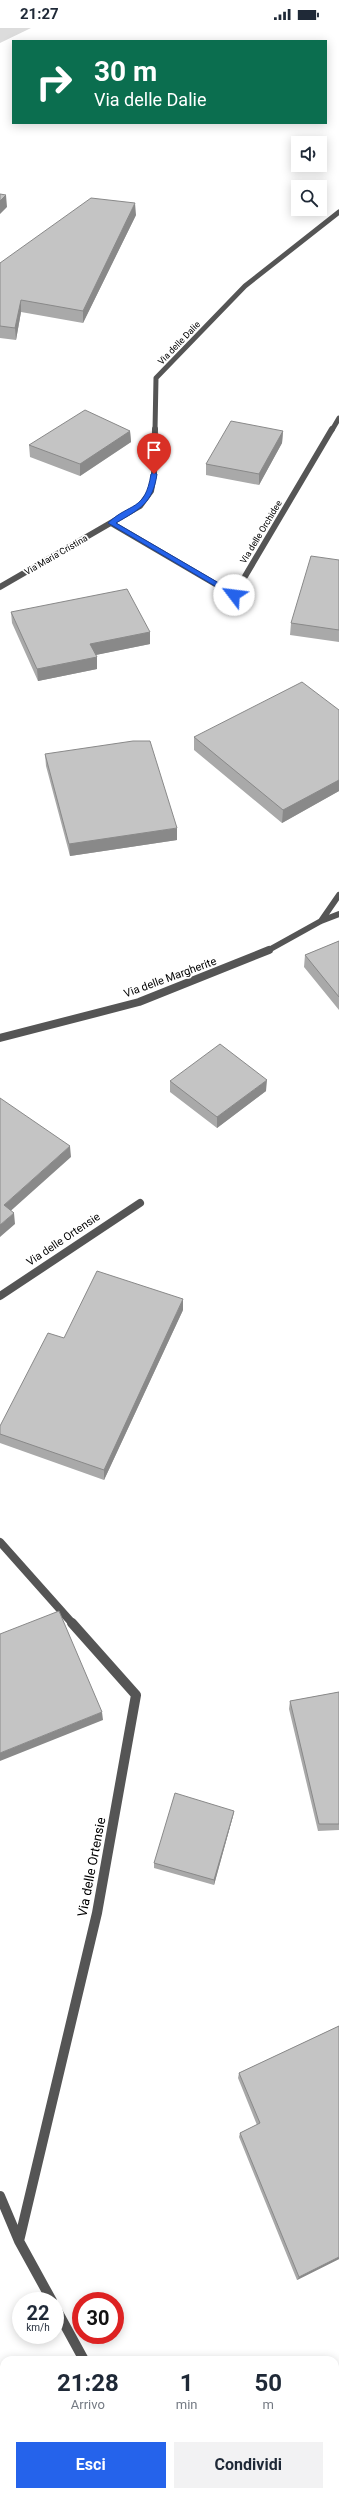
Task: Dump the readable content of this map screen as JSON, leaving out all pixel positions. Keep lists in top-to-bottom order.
{
  "streets": {
    "street": [
      "Via delle Dalie",
      "Via delle Orchidee",
      "Via Maria Cristina",
      "Via delle Margherite",
      "Via delle Ortensie"
    ]
  },
  "crossings": [
    ["Via delle Dalie", "Via delle Orchidee"],
    ["Via delle Dalie", "Via Maria Cristina"],
    ["Via delle Orchidee", "Via Maria Cristina"]
  ],
  "page": {
    "status": "21:27",
    "turn": ["30 m", "Via delle Dalie"],
    "speed": "22 km/h",
    "limit": "30",
    "eta": [
      "21:28",
      "Arrivo",
      "1",
      "min",
      "50",
      "m"
    ],
    "buttons": ["Esci", "Condividi"]
  }
}
